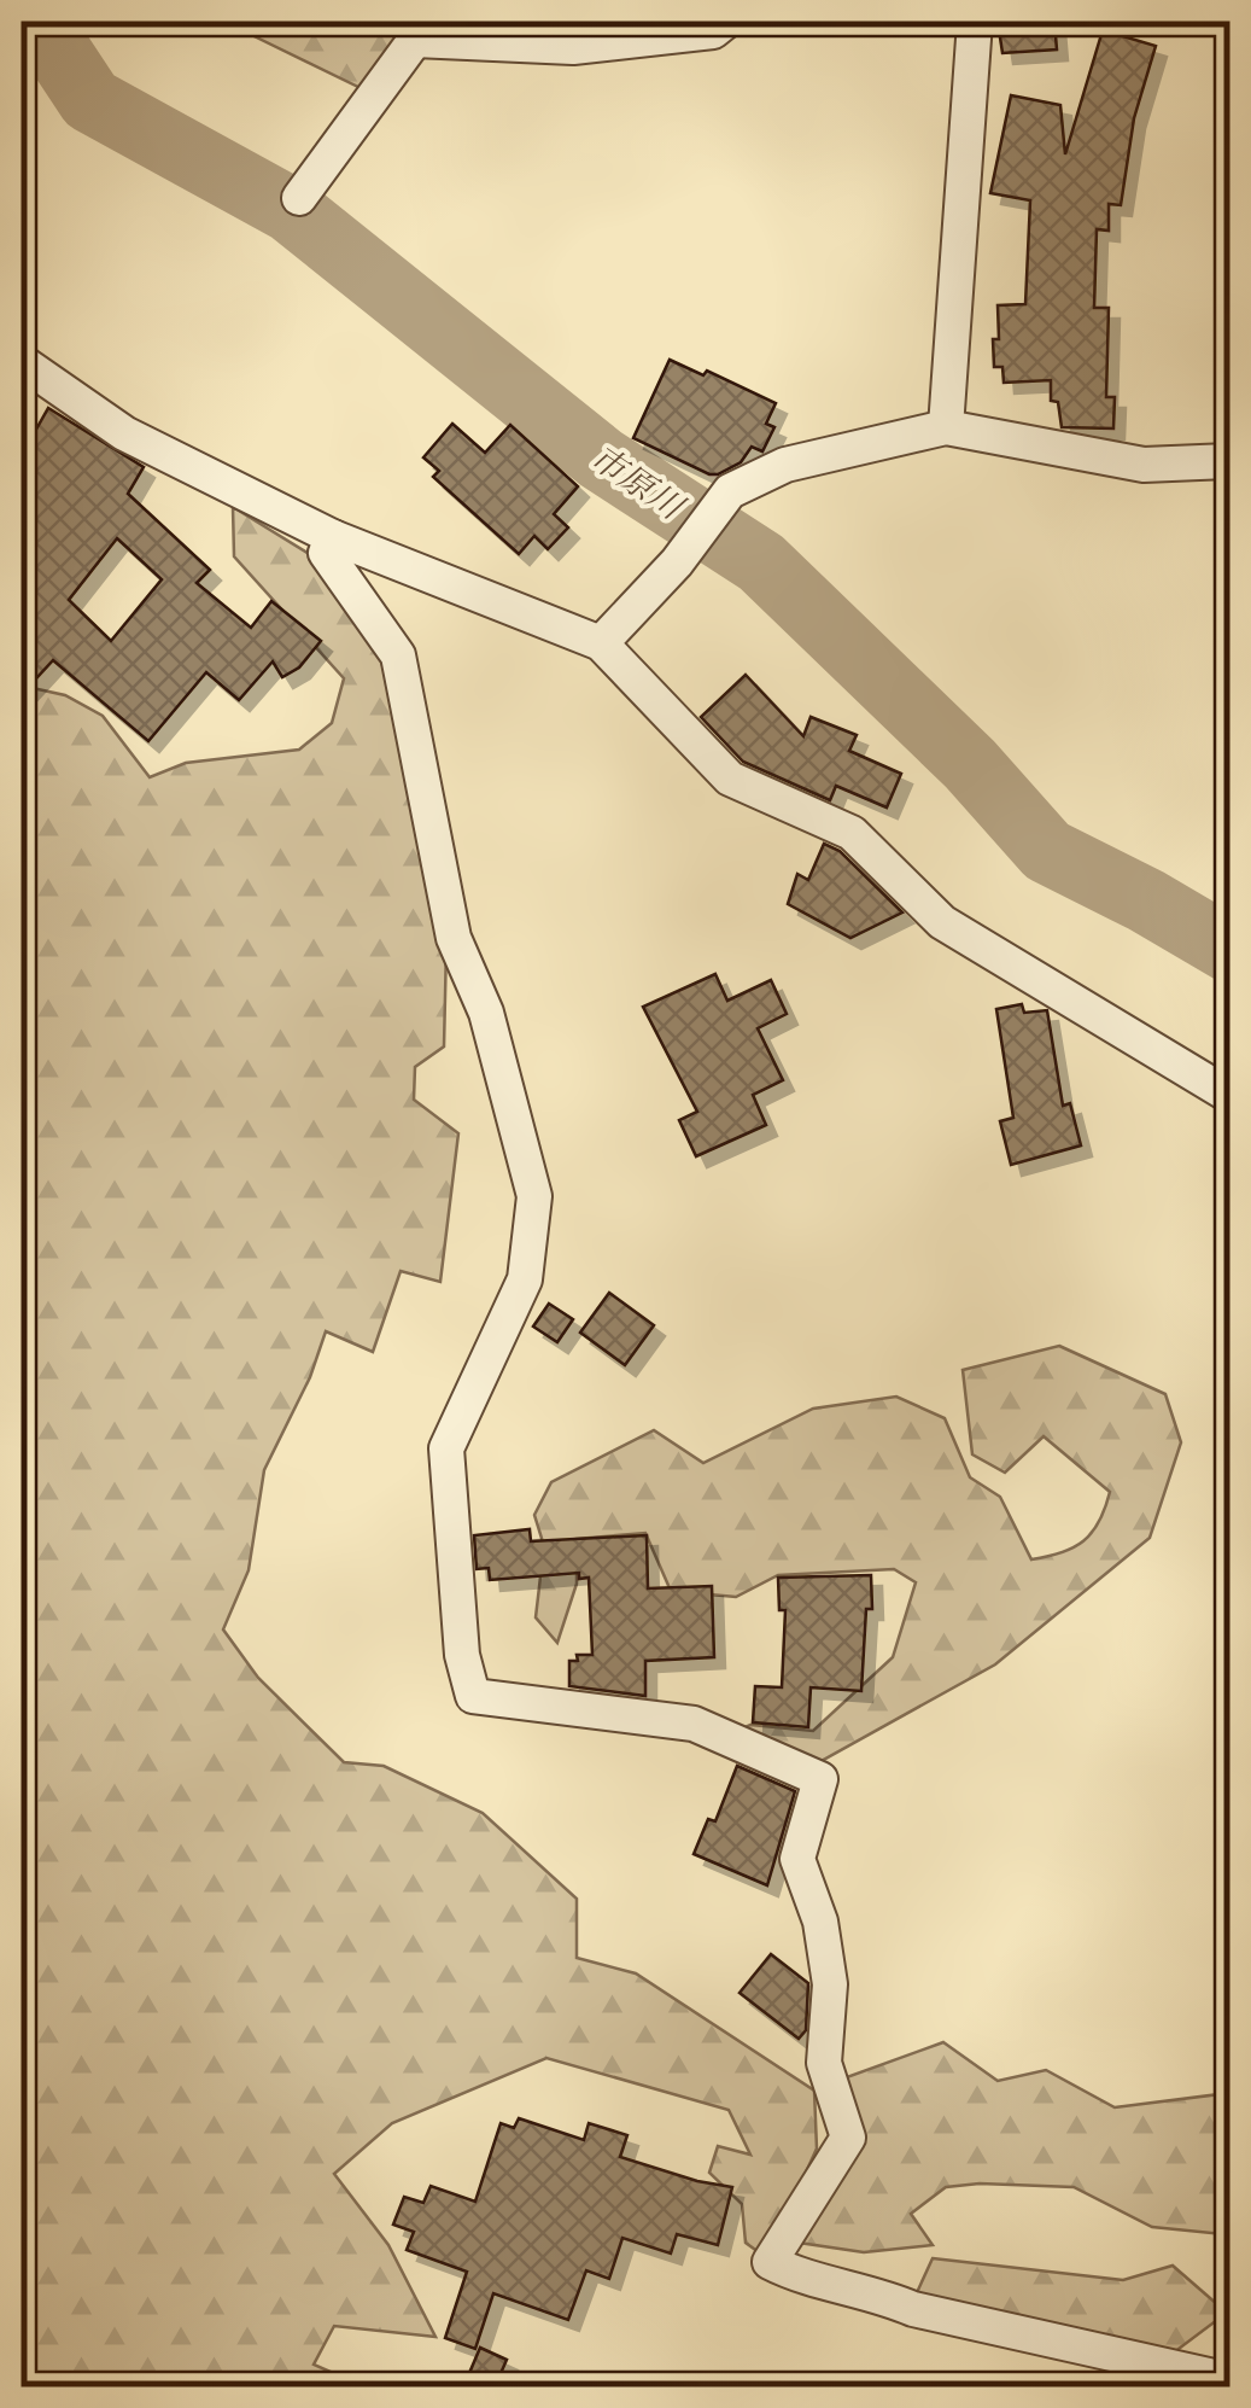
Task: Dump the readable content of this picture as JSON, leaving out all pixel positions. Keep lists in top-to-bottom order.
{
  "water": ["市原川"]
}
